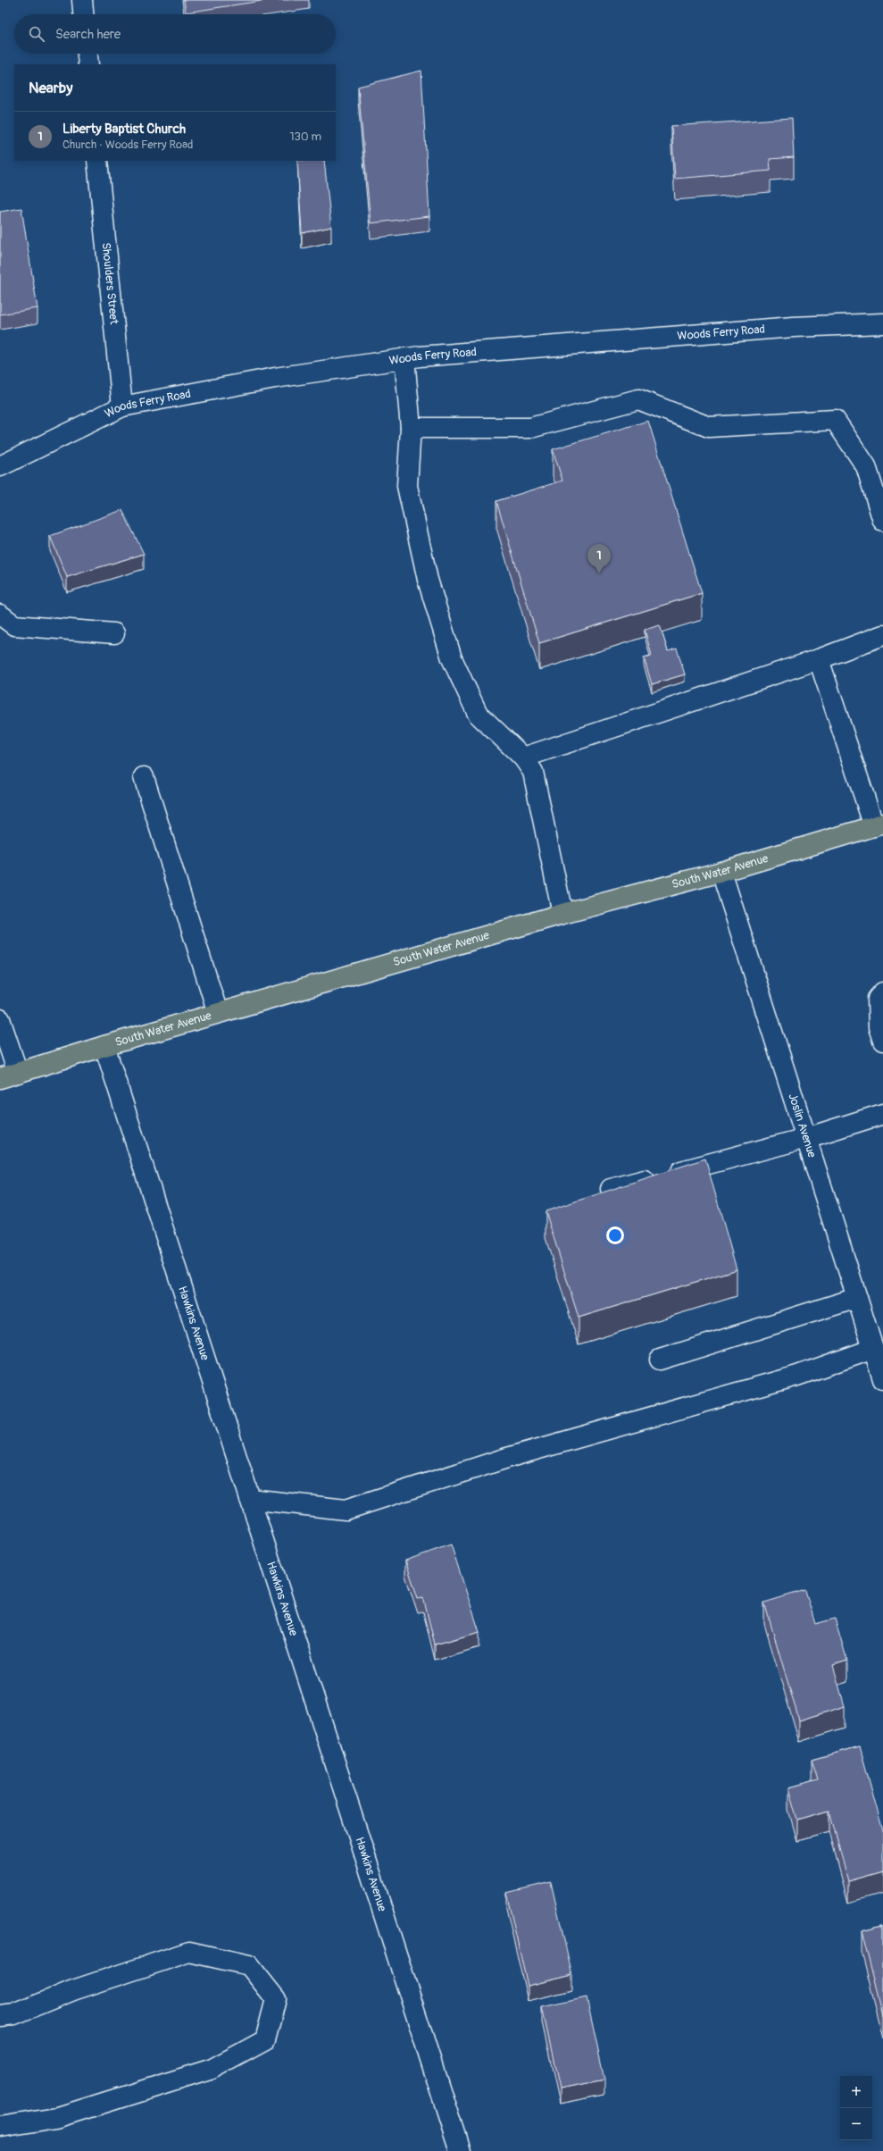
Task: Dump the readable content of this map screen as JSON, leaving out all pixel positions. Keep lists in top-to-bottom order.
{
  "streets": {
    "main road": ["South Water Avenue"],
    "street": [
      "Shoulders Street",
      "Woods Ferry Road",
      "Joslin Avenue",
      "Hawkins Avenue"
    ]
  },
  "crossings": [
    ["Shoulders Street", "Woods Ferry Road"],
    ["South Water Avenue", "Joslin Avenue"],
    ["South Water Avenue", "Hawkins Avenue"]
  ],
  "page": {
    "search": "Search here",
    "heading": "Nearby",
    "list": [
      {
        "mark": "1",
        "name": "Liberty Baptist Church",
        "note": "Church · Woods Ferry Road",
        "value": "130 m"
      }
    ],
    "pins": "1",
    "map_buttons": ["+", "−"]
  }
}
